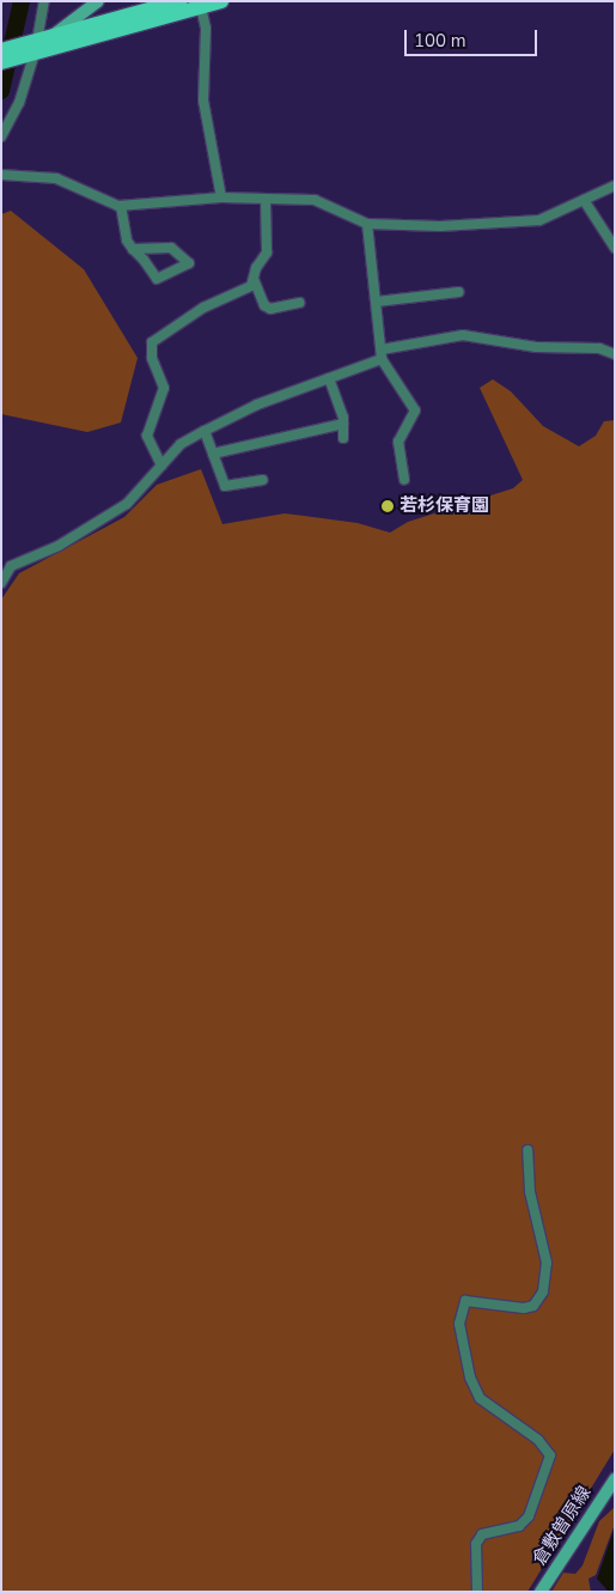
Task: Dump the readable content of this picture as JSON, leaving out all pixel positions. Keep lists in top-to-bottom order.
{
  "streets": {
    "street": ["倉敷曽原線"]
  },
  "places": ["若杉保育園"],
  "scale_bar": "100 m"
}
